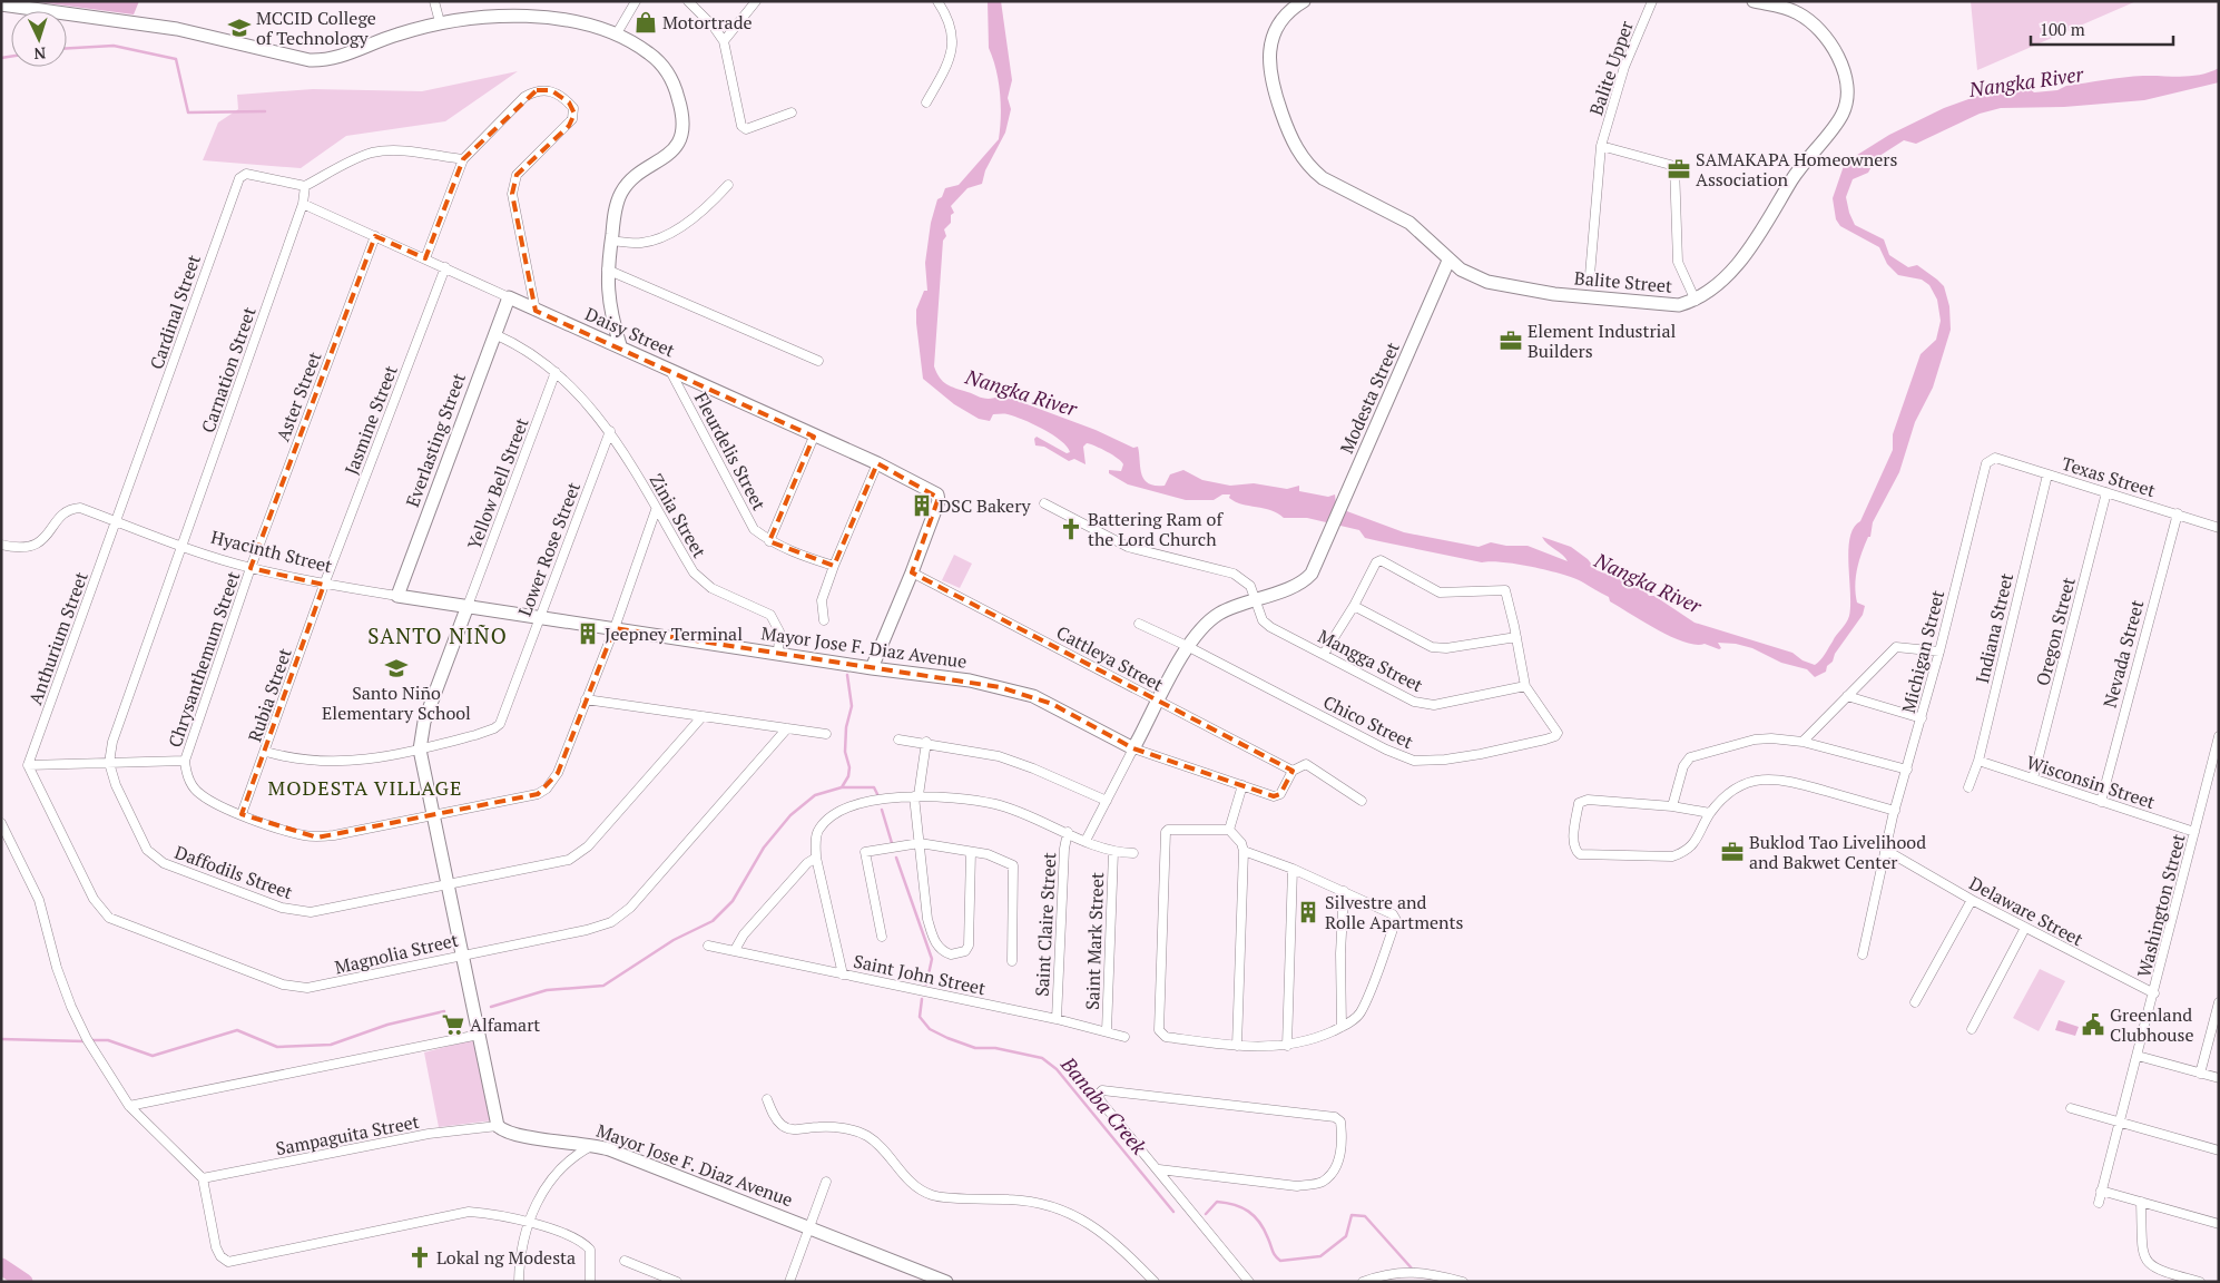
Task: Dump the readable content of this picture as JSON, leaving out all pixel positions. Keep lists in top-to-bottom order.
{
  "streets": {
    "main road": [
      "Balite Street",
      "Daisy Street",
      "Modesta Street",
      "Everlasting Street",
      "Hyacinth Street",
      "Mayor Jose F. Diaz Avenue"
    ],
    "street": [
      "Balite Upper",
      "Cardinal Street",
      "Carnation Street",
      "Aster Street",
      "Jasmine Street",
      "Fleurdelis Street",
      "Texas Street",
      "Yellow Bell Street",
      "Zinia Street",
      "Lower Rose Street",
      "Indiana Street",
      "Oregon Street",
      "Anthurium Street",
      "Michigan Street",
      "Nevada Street",
      "Cattleya Street",
      "Chrysanthemum Street",
      "Mangga Street",
      "Rubia Street",
      "Chico Street",
      "Wisconsin Street",
      "Daffodils Street",
      "Washington Street",
      "Delaware Street",
      "Saint Claire Street",
      "Saint Mark Street",
      "Magnolia Street",
      "Saint John Street",
      "Sampaguita Street"
    ]
  },
  "crossings": [
    ["Balite Street", "Modesta Street"],
    ["Cardinal Street", "Carnation Street"],
    ["Cardinal Street", "Hyacinth Street"],
    ["Cardinal Street", "Anthurium Street"],
    ["Daisy Street", "Carnation Street"],
    ["Daisy Street", "Aster Street"],
    ["Daisy Street", "Jasmine Street"],
    ["Daisy Street", "Everlasting Street"],
    ["Daisy Street", "Fleurdelis Street"],
    ["Daisy Street", "Cattleya Street"],
    ["Carnation Street", "Hyacinth Street"],
    ["Carnation Street", "Daffodils Street"],
    ["Aster Street", "Hyacinth Street"],
    ["Aster Street", "Chrysanthemum Street"],
    ["Modesta Street", "Mangga Street"],
    ["Jasmine Street", "Hyacinth Street"],
    ["Jasmine Street", "Rubia Street"],
    ["Everlasting Street", "Zinia Street"],
    ["Everlasting Street", "Hyacinth Street"],
    ["Texas Street", "Indiana Street"],
    ["Texas Street", "Oregon Street"],
    ["Texas Street", "Michigan Street"],
    ["Texas Street", "Nevada Street"],
    ["Yellow Bell Street", "Zinia Street"],
    ["Yellow Bell Street", "Hyacinth Street"],
    ["Yellow Bell Street", "Mayor Jose F. Diaz Avenue"],
    ["Zinia Street", "Lower Rose Street"],
    ["Zinia Street", "Mayor Jose F. Diaz Avenue"],
    ["Lower Rose Street", "Mayor Jose F. Diaz Avenue"],
    ["Hyacinth Street", "Anthurium Street"],
    ["Hyacinth Street", "Mayor Jose F. Diaz Avenue"],
    ["Hyacinth Street", "Chrysanthemum Street"],
    ["Hyacinth Street", "Rubia Street"],
    ["Hyacinth Street", "Daffodils Street"],
    ["Indiana Street", "Wisconsin Street"],
    ["Oregon Street", "Wisconsin Street"],
    ["Anthurium Street", "Magnolia Street"],
    ["Mayor Jose F. Diaz Avenue", "Sampaguita Street"],
    ["Michigan Street", "Delaware Street"],
    ["Nevada Street", "Wisconsin Street"],
    ["Mangga Street", "Chico Street"],
    ["Wisconsin Street", "Washington Street"],
    ["Washington Street", "Delaware Street"],
    ["Saint Claire Street", "Saint John Street"],
    ["Saint Mark Street", "Saint John Street"]
  ],
  "districts": ["SANTO NIÑO", "MODESTA VILLAGE"],
  "water": ["Nangka River", "Banaba Creek"],
  "places": {
    "shop": ["Motortrade"],
    "school or university": ["MCCID College of Technology", "Santo Niño Elementary School"],
    "office": ["SAMAKAPA Homeowners Association", "Element Industrial Builders", "Buklod Tao Livelihood and Bakwet Center"],
    "building": ["DSC Bakery", "Jeepney Terminal", "Silvestre and Rolle Apartments"],
    "church": ["Battering Ram of the Lord Church", "Lokal ng Modesta"],
    "supermarket": ["Alfamart"],
    "public building": ["Greenland Clubhouse"]
  },
  "scale_bar": "100 m",
  "north": "bottom"
}
